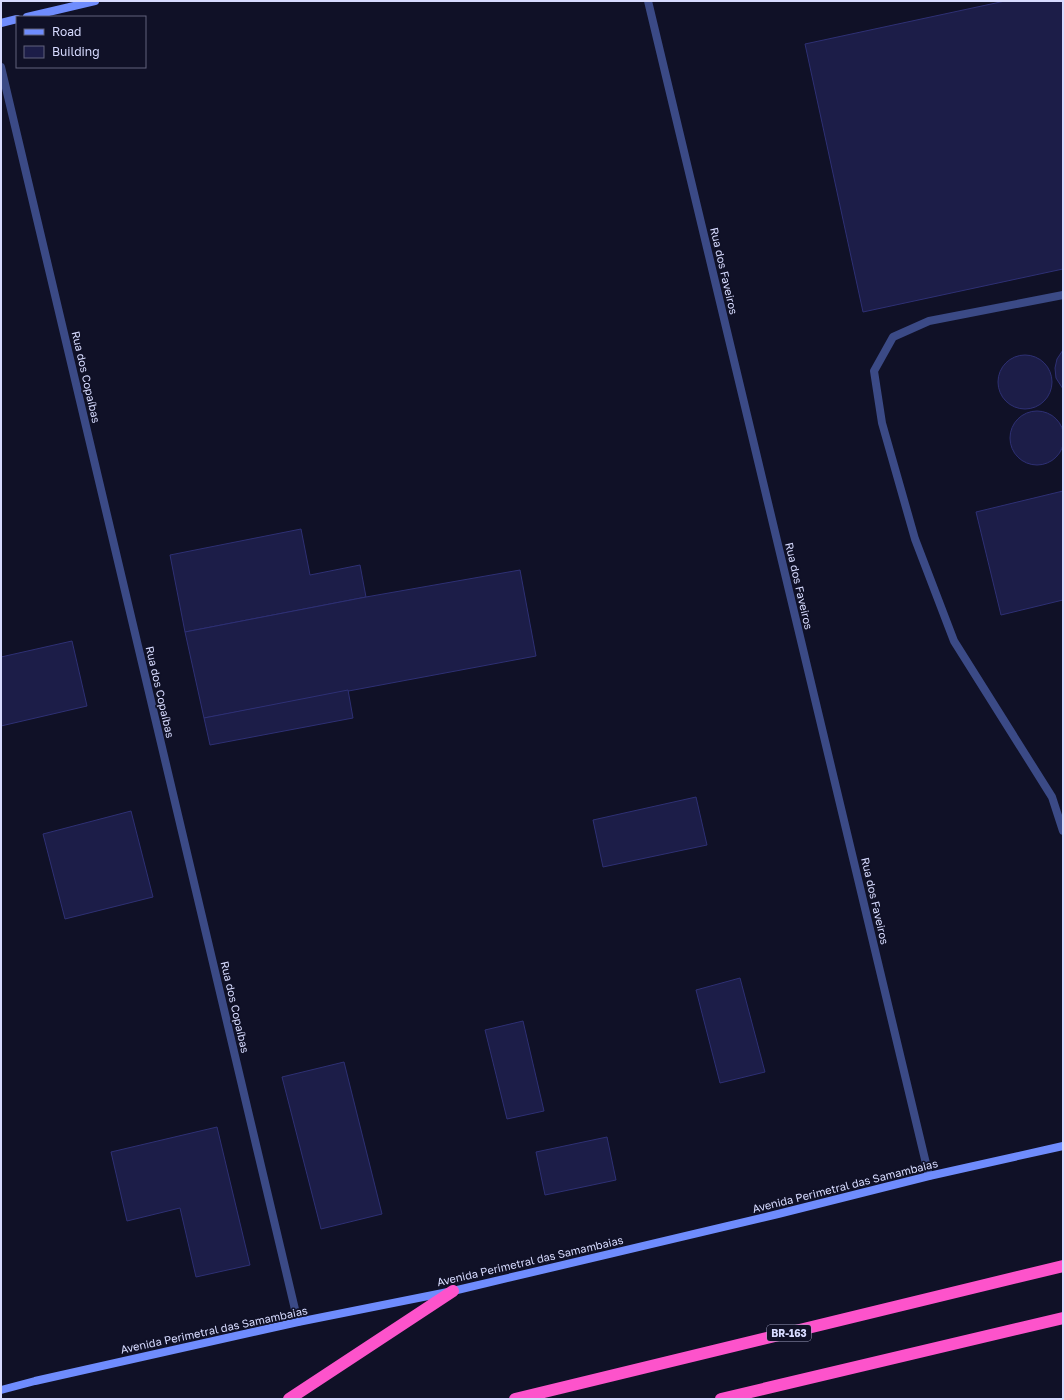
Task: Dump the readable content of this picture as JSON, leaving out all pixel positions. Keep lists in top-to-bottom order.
{
  "streets": {
    "highway": ["BR-163"],
    "main road": ["Avenida Perimetral das Samambaias"],
    "street": ["Rua dos Faveiros", "Rua dos Copaíbas"]
  },
  "crossings": [
    ["Rua dos Faveiros", "Avenida Perimetral das Samambaias"],
    ["Rua dos Copaíbas", "Avenida Perimetral das Samambaias"]
  ],
  "legend": ["Road", "Building"]
}
